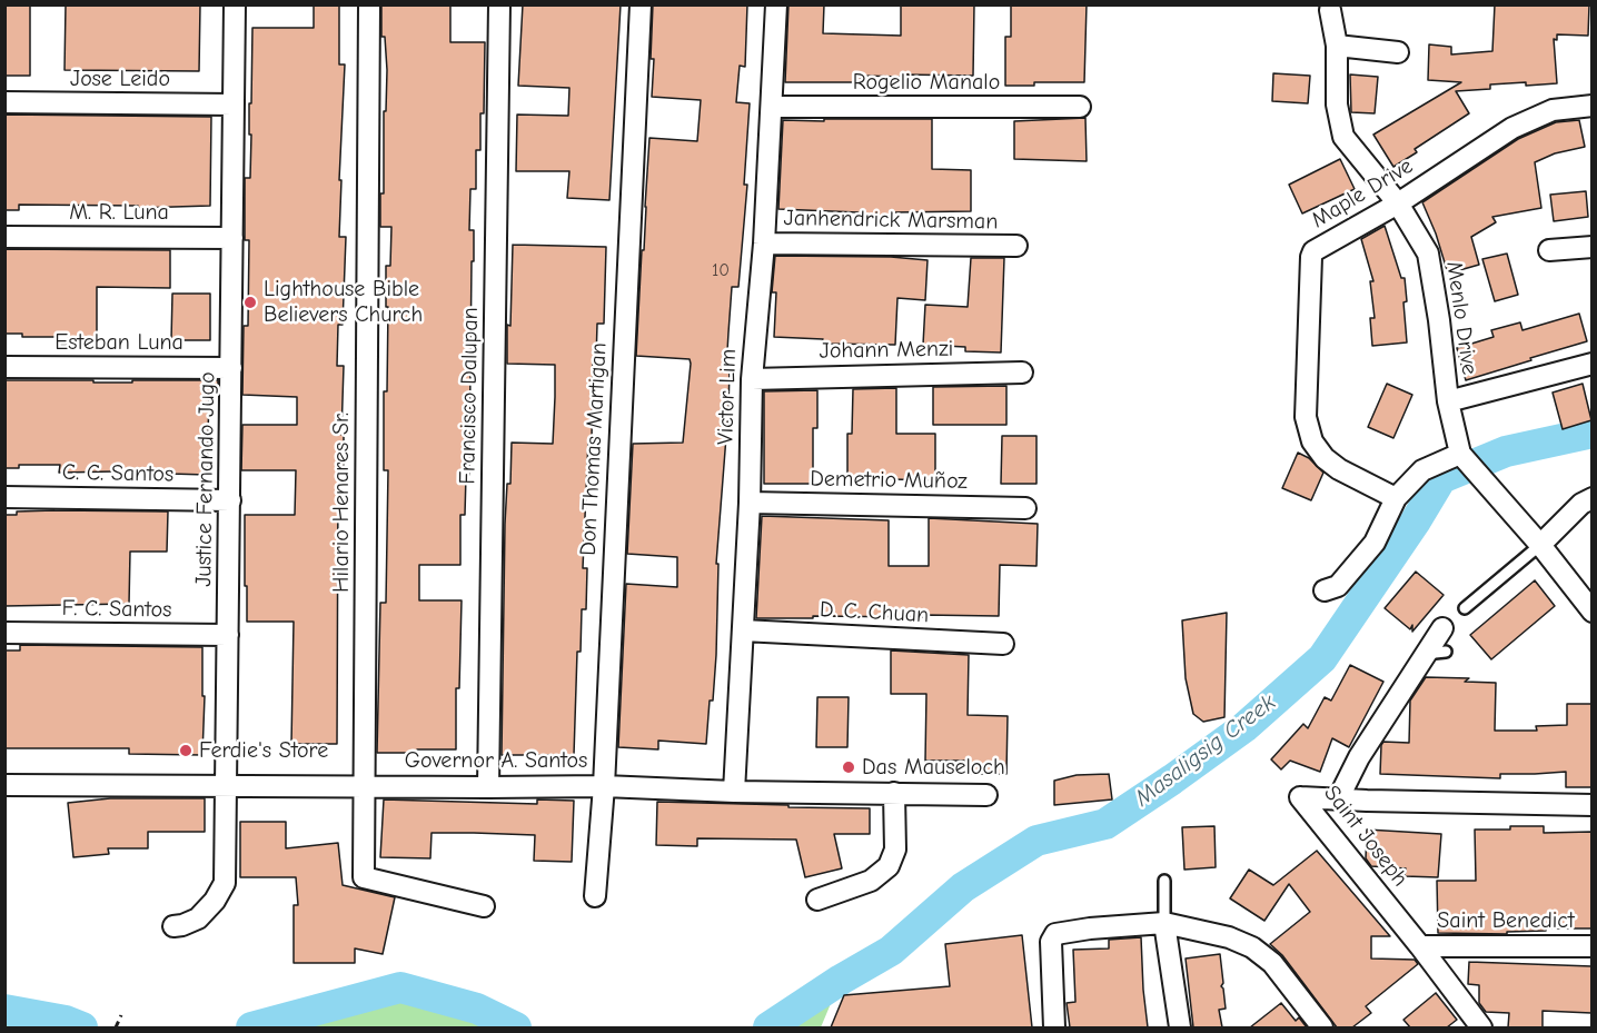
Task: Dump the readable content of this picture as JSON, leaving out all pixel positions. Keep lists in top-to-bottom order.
{
  "streets": {
    "street": [
      "Jose Leido",
      "Rogelio Manalo",
      "Maple Drive",
      "M. R. Luna",
      "Janhendrick Marsman",
      "Menlo Drive",
      "Esteban Luna",
      "Johann Menzi",
      "Francisco Dalupan",
      "Victor Lim",
      "Don Thomas Martigan",
      "C. C. Santos",
      "Justice Fernando Jugo",
      "Demetrio Muñoz",
      "Hilario Henares Sr.",
      "F. C. Santos",
      "D. C. Chuan",
      "Governor A. Santos",
      "Saint Joseph",
      "Saint Benedict"
    ]
  },
  "crossings": [
    ["Jose Leido", "Justice Fernando Jugo"],
    ["Rogelio Manalo", "Victor Lim"],
    ["Maple Drive", "Menlo Drive"],
    ["M. R. Luna", "Justice Fernando Jugo"],
    ["Janhendrick Marsman", "Victor Lim"],
    ["Esteban Luna", "Justice Fernando Jugo"],
    ["Johann Menzi", "Victor Lim"],
    ["Francisco Dalupan", "Governor A. Santos"],
    ["Victor Lim", "Demetrio Muñoz"],
    ["Victor Lim", "D. C. Chuan"],
    ["Victor Lim", "Governor A. Santos"],
    ["Don Thomas Martigan", "Governor A. Santos"],
    ["C. C. Santos", "Justice Fernando Jugo"],
    ["Justice Fernando Jugo", "F. C. Santos"],
    ["Justice Fernando Jugo", "Governor A. Santos"],
    ["Hilario Henares Sr.", "Governor A. Santos"],
    ["Saint Joseph", "Saint Benedict"]
  ],
  "water": ["Masaligsig Creek"],
  "places": ["Lighthouse Bible Believers Church", "Ferdie's Store", "Das Mauseloch"],
  "house_numbers": ["10"]
}
